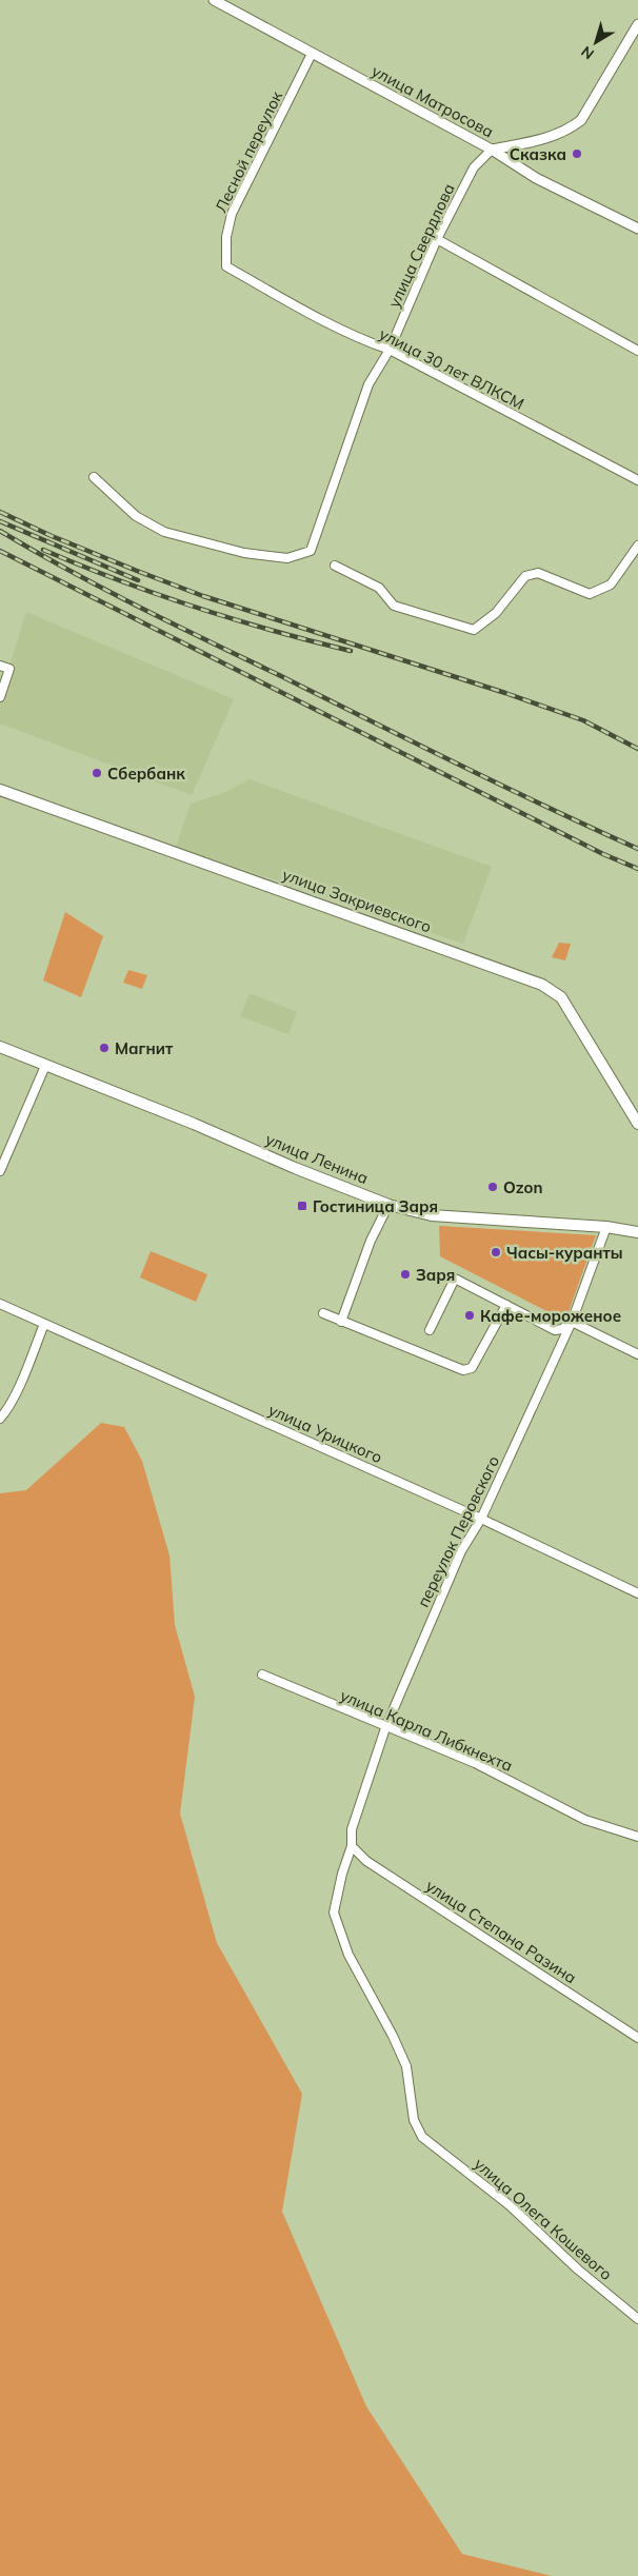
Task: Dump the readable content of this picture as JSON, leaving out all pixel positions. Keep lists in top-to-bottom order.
{
  "streets": {
    "main road": ["улица Закриевского", "улица Ленина"],
    "street": [
      "улица Матросова",
      "Лесной переулок",
      "улица Свердлова",
      "улица 30 лет ВЛКСМ",
      "улица Урицкого",
      "переулок Перовского",
      "улица Карла Либкнехта",
      "улица Степана Разина",
      "улица Олега Кошевого"
    ]
  },
  "crossings": [
    ["улица Матросова", "Лесной переулок"],
    ["улица Матросова", "улица Свердлова"],
    ["Лесной переулок", "улица 30 лет ВЛКСМ"],
    ["улица Свердлова", "улица 30 лет ВЛКСМ"],
    ["улица Ленина", "переулок Перовского"],
    ["улица Урицкого", "переулок Перовского"],
    ["переулок Перовского", "улица Карла Либкнехта"],
    ["переулок Перовского", "улица Степана Разина"],
    ["переулок Перовского", "улица Олега Кошевого"]
  ],
  "places": {
    "other": [
      "Сказка",
      "Сбербанк",
      "Магнит",
      "Ozon",
      "Часы-куранты",
      "Заря",
      "Кафе-мороженое"
    ],
    "transit": ["Гостиница Заря"]
  },
  "north": "bottom left"
}
